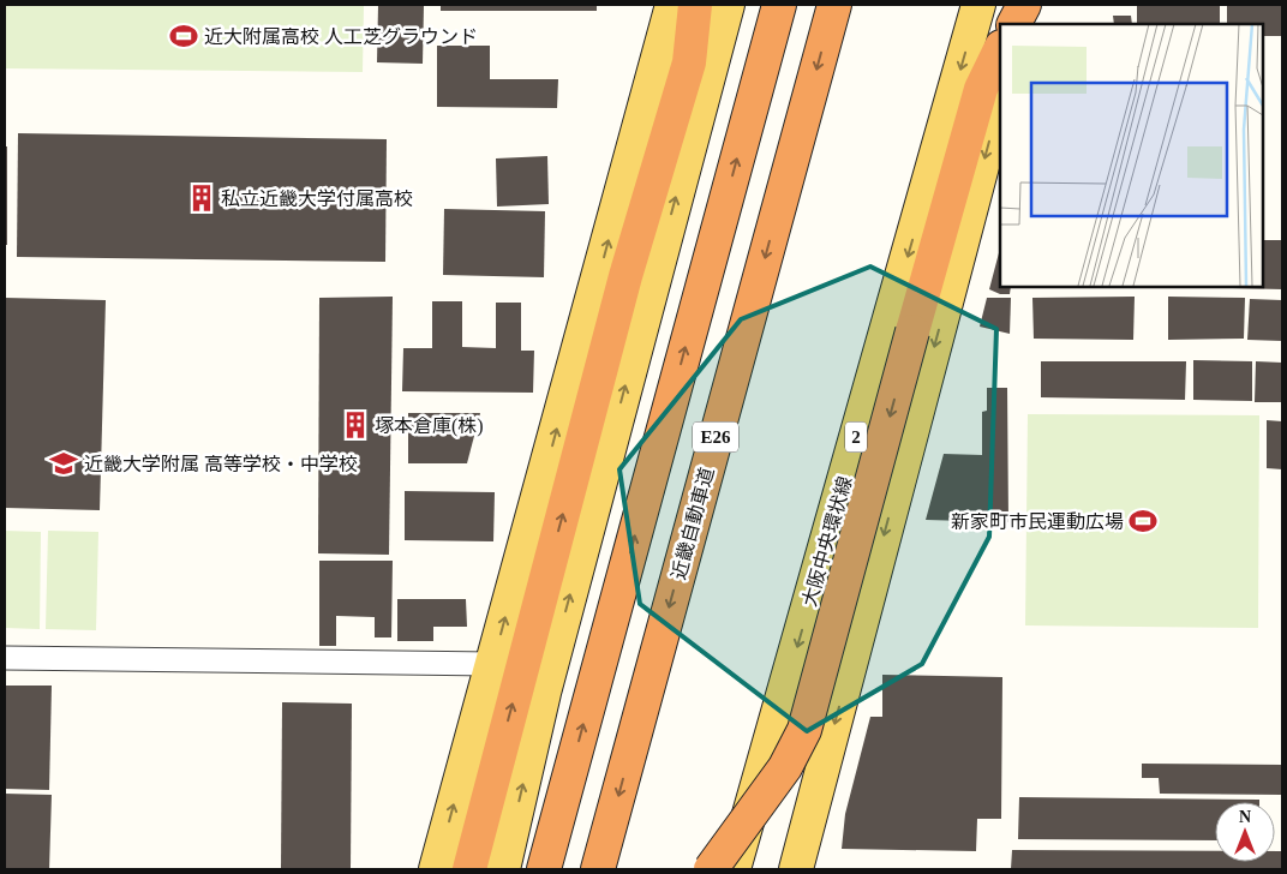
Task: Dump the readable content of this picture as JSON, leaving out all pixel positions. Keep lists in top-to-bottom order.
{
  "streets": {
    "highway": ["E26", "近畿自動車道"],
    "main road": ["2", "大阪中央環状線"]
  },
  "places": {
    "sports": ["近大附属高校 人工芝グラウンド", "新家町市民運動広場"],
    "building": ["私立近畿大学付属高校", "塚本倉庫(株)"],
    "school or university": ["近畿大学附属 高等学校・中学校"]
  },
  "north": "top"
}
